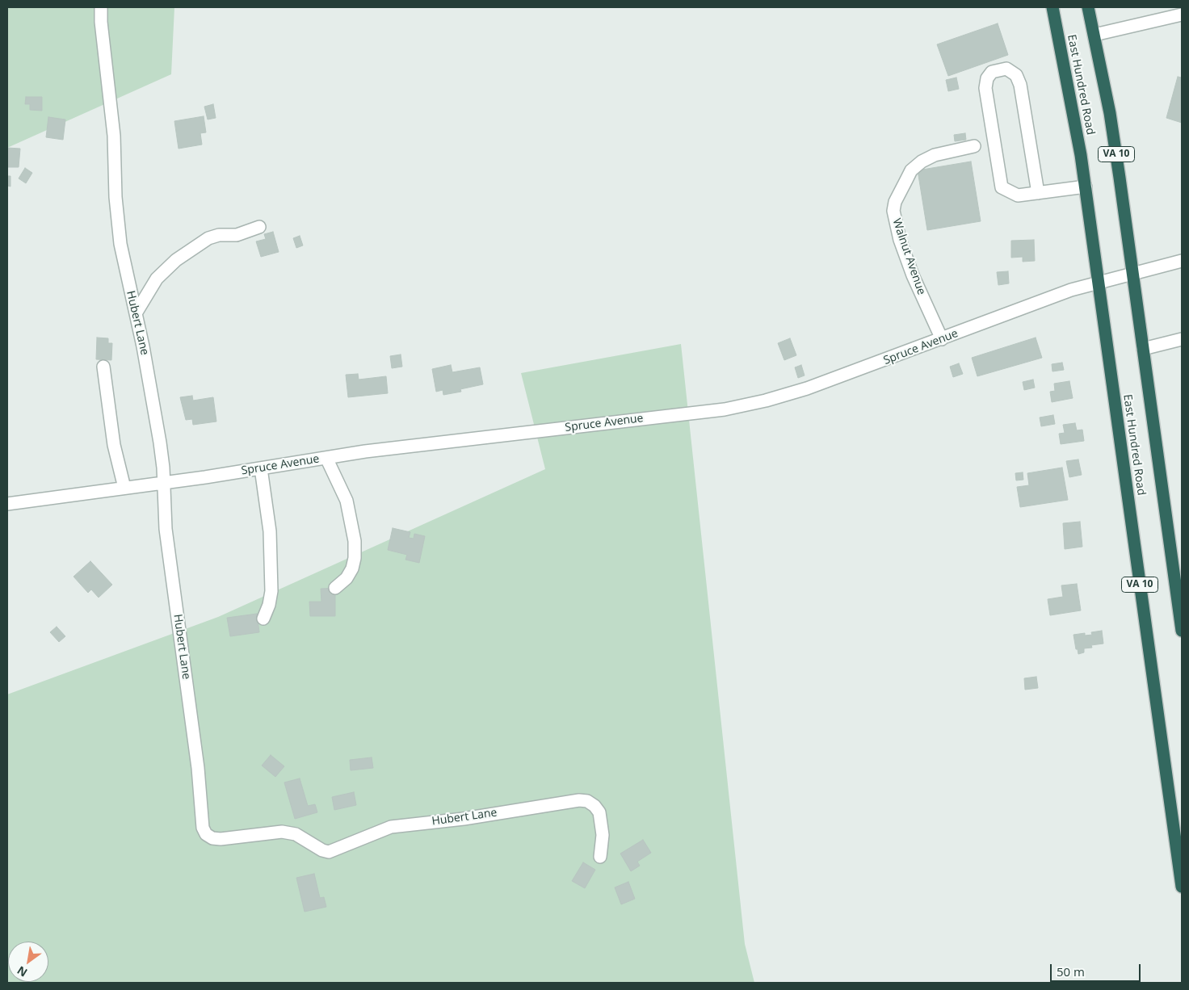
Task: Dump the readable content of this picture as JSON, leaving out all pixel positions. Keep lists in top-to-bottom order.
{
  "streets": {
    "highway": ["East Hundred Road", "VA 10"],
    "street": ["Walnut Avenue", "Hubert Lane", "Spruce Avenue"]
  },
  "crossings": [
    ["East Hundred Road", "Spruce Avenue"],
    ["Walnut Avenue", "Spruce Avenue"],
    ["Hubert Lane", "Spruce Avenue"]
  ],
  "scale_bar": "50 m",
  "north": "bottom left"
}
